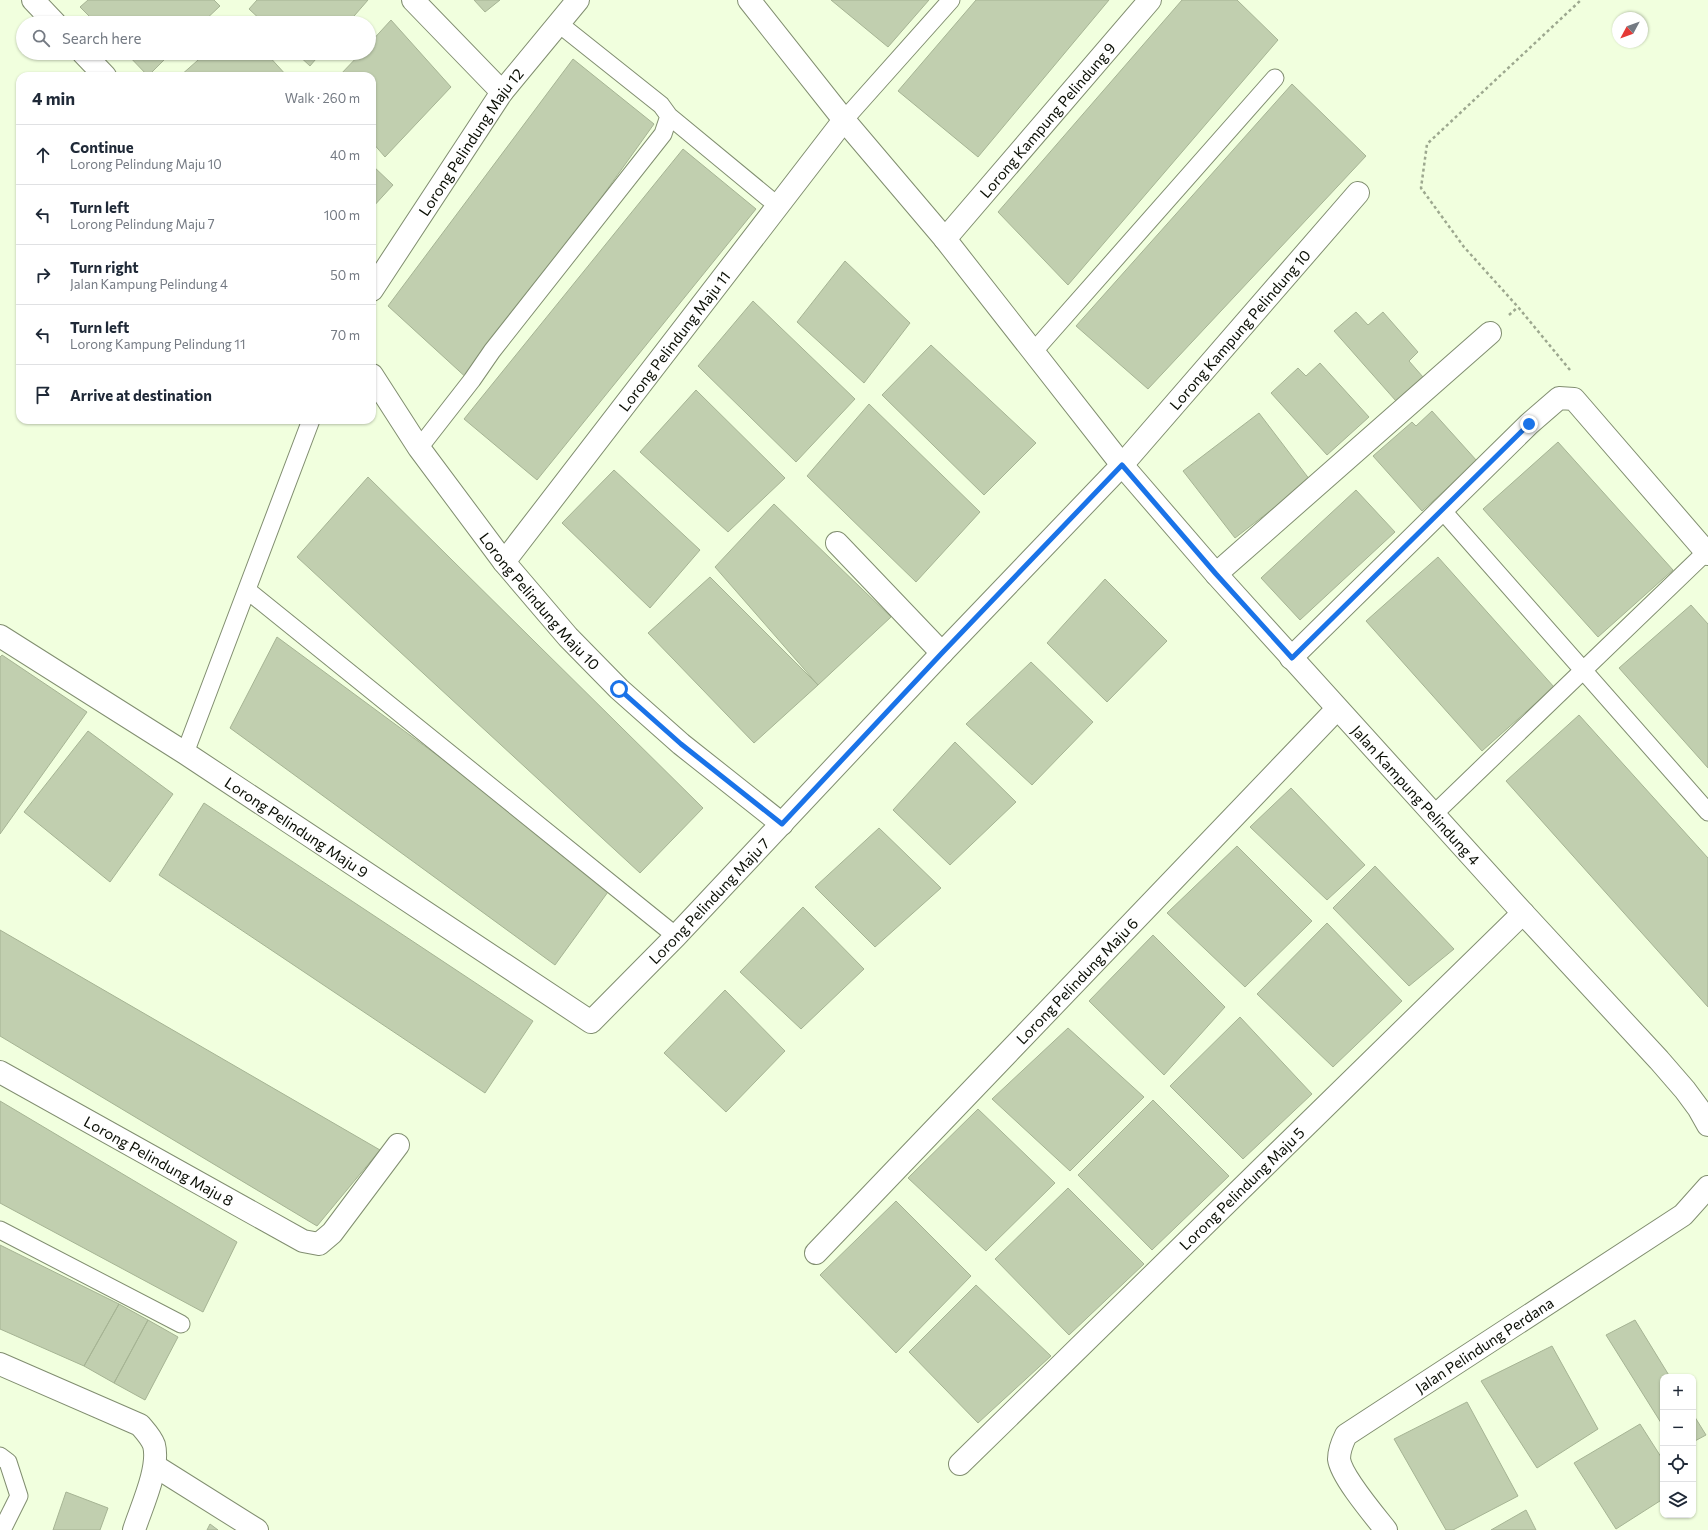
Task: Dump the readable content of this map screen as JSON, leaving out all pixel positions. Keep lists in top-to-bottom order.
{
  "streets": {
    "street": [
      "Lorong Kampung Pelindung 9",
      "Lorong Pelindung Maju 12",
      "Lorong Kampung Pelindung 10",
      "Lorong Pelindung Maju 11",
      "Lorong Pelindung Maju 10",
      "Jalan Kampung Pelindung 4",
      "Lorong Pelindung Maju 9",
      "Lorong Pelindung Maju 7",
      "Lorong Pelindung Maju 6",
      "Lorong Pelindung Maju 8",
      "Lorong Pelindung Maju 5",
      "Jalan Pelindung Perdana"
    ]
  },
  "crossings": [
    ["Lorong Kampung Pelindung 9", "Jalan Kampung Pelindung 4"],
    ["Lorong Kampung Pelindung 10", "Jalan Kampung Pelindung 4"],
    ["Lorong Kampung Pelindung 10", "Lorong Pelindung Maju 7"],
    ["Lorong Pelindung Maju 11", "Lorong Pelindung Maju 10"],
    ["Lorong Pelindung Maju 11", "Jalan Kampung Pelindung 4"],
    ["Lorong Pelindung Maju 10", "Lorong Pelindung Maju 7"],
    ["Jalan Kampung Pelindung 4", "Lorong Pelindung Maju 7"],
    ["Jalan Kampung Pelindung 4", "Lorong Pelindung Maju 6"],
    ["Jalan Kampung Pelindung 4", "Lorong Pelindung Maju 5"],
    ["Lorong Pelindung Maju 9", "Lorong Pelindung Maju 7"]
  ],
  "north": "bottom left",
  "page": {
    "search": "Search here",
    "heading": ["4 min", "Walk · 260 m"],
    "list": [
      ["Continue", "Lorong Pelindung Maju 10", "40 m"],
      ["Turn left", "Lorong Pelindung Maju 7", "100 m"],
      ["Turn right", "Jalan Kampung Pelindung 4", "50 m"],
      ["Turn left", "Lorong Kampung Pelindung 11", "70 m"],
      "Arrive at destination"
    ],
    "map_buttons": ["+", "−"]
  }
}
